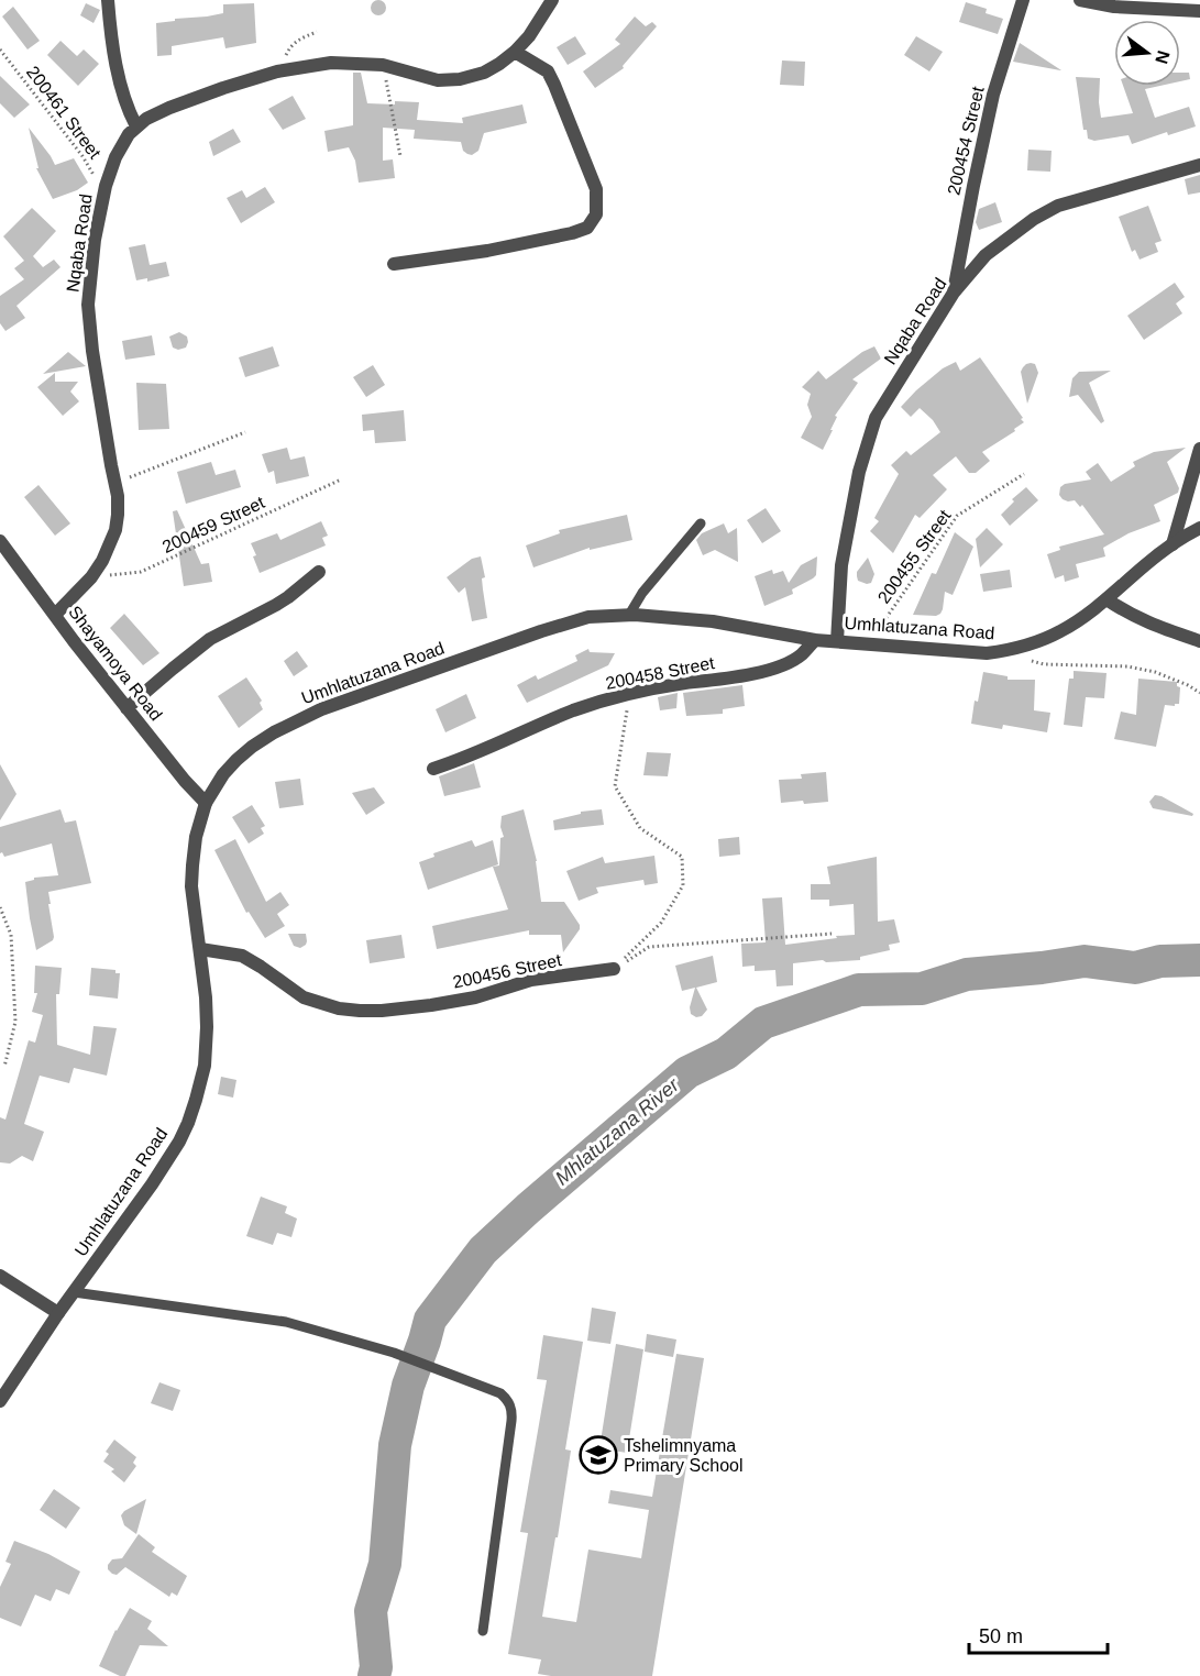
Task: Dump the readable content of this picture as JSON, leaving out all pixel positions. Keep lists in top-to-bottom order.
{
  "streets": {
    "street": [
      "200454 Street",
      "Nqaba Road",
      "Umhlatuzana Road",
      "Shayamoya Road",
      "200458 Street",
      "200456 Street"
    ],
    "path": ["200461 Street", "200459 Street", "200455 Street"]
  },
  "crossings": [
    ["200461 Street", "Nqaba Road"],
    ["200454 Street", "Nqaba Road"],
    ["Nqaba Road", "200459 Street"],
    ["Nqaba Road", "Umhlatuzana Road"],
    ["Nqaba Road", "Shayamoya Road"],
    ["200455 Street", "Umhlatuzana Road"],
    ["Umhlatuzana Road", "Shayamoya Road"],
    ["Umhlatuzana Road", "200458 Street"],
    ["Umhlatuzana Road", "200456 Street"]
  ],
  "water": ["Mhlatuzana River"],
  "places": {
    "school or university": ["Tshelimnyama Primary School"]
  },
  "scale_bar": "50 m",
  "north": "right"
}
